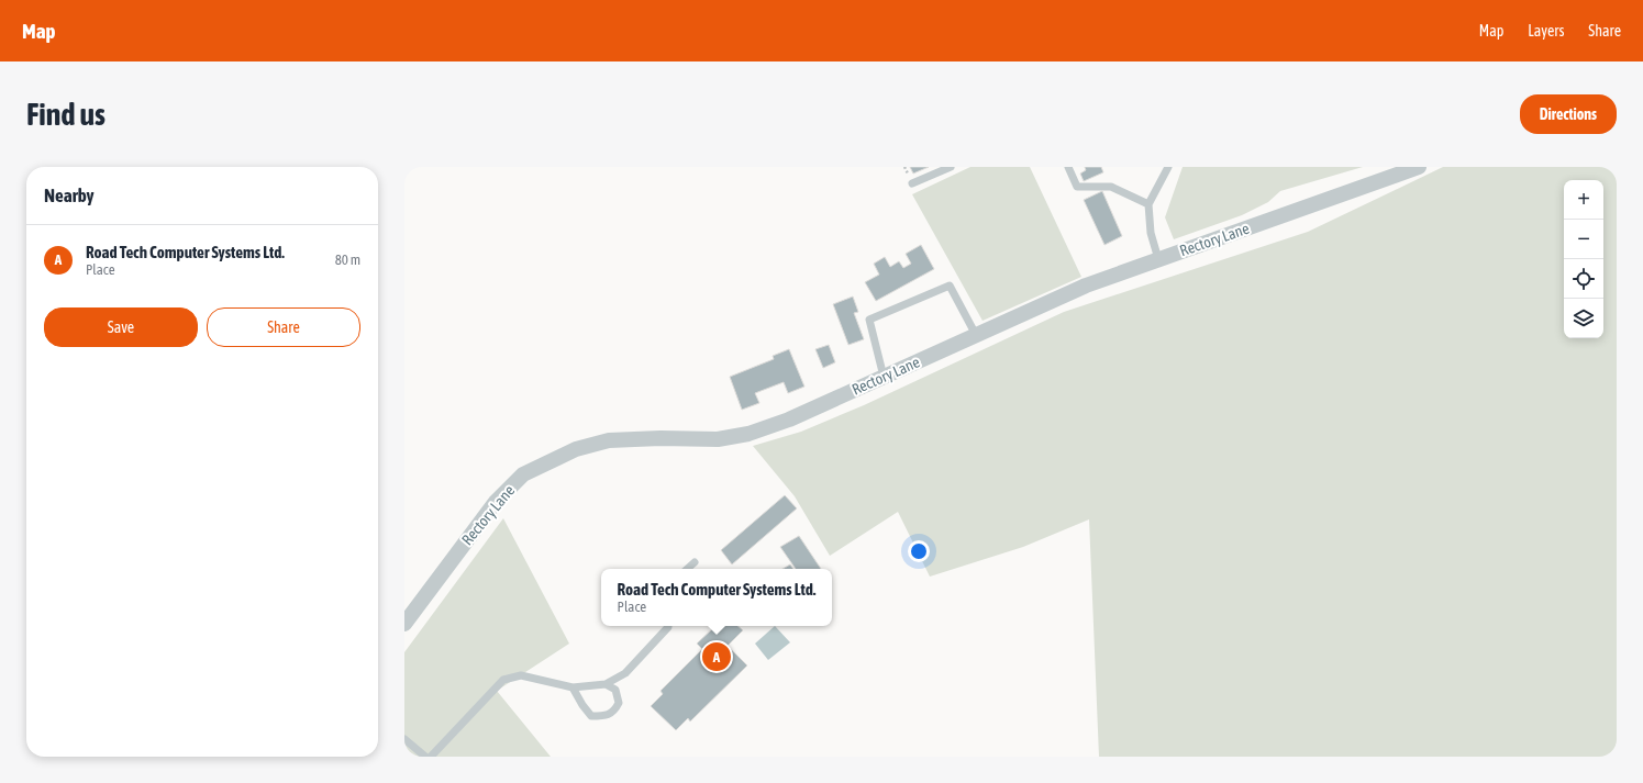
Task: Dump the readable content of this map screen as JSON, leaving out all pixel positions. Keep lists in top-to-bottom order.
{
  "streets": {
    "street": ["Rectory Lane"]
  },
  "page": {
    "header": "Map",
    "nav": ["Map", "Layers", "Share"],
    "buttons": [
      "Directions",
      ["Save", "Share"]
    ],
    "title": "Find us",
    "heading": "Nearby",
    "map_buttons": ["+", "−"],
    "list": [
      {
        "mark": "A",
        "name": "Road Tech Computer Systems Ltd.",
        "note": "Place",
        "value": "80 m"
      }
    ],
    "popup": ["Road Tech Computer Systems Ltd.", "Place"],
    "pins": "A"
  }
}
